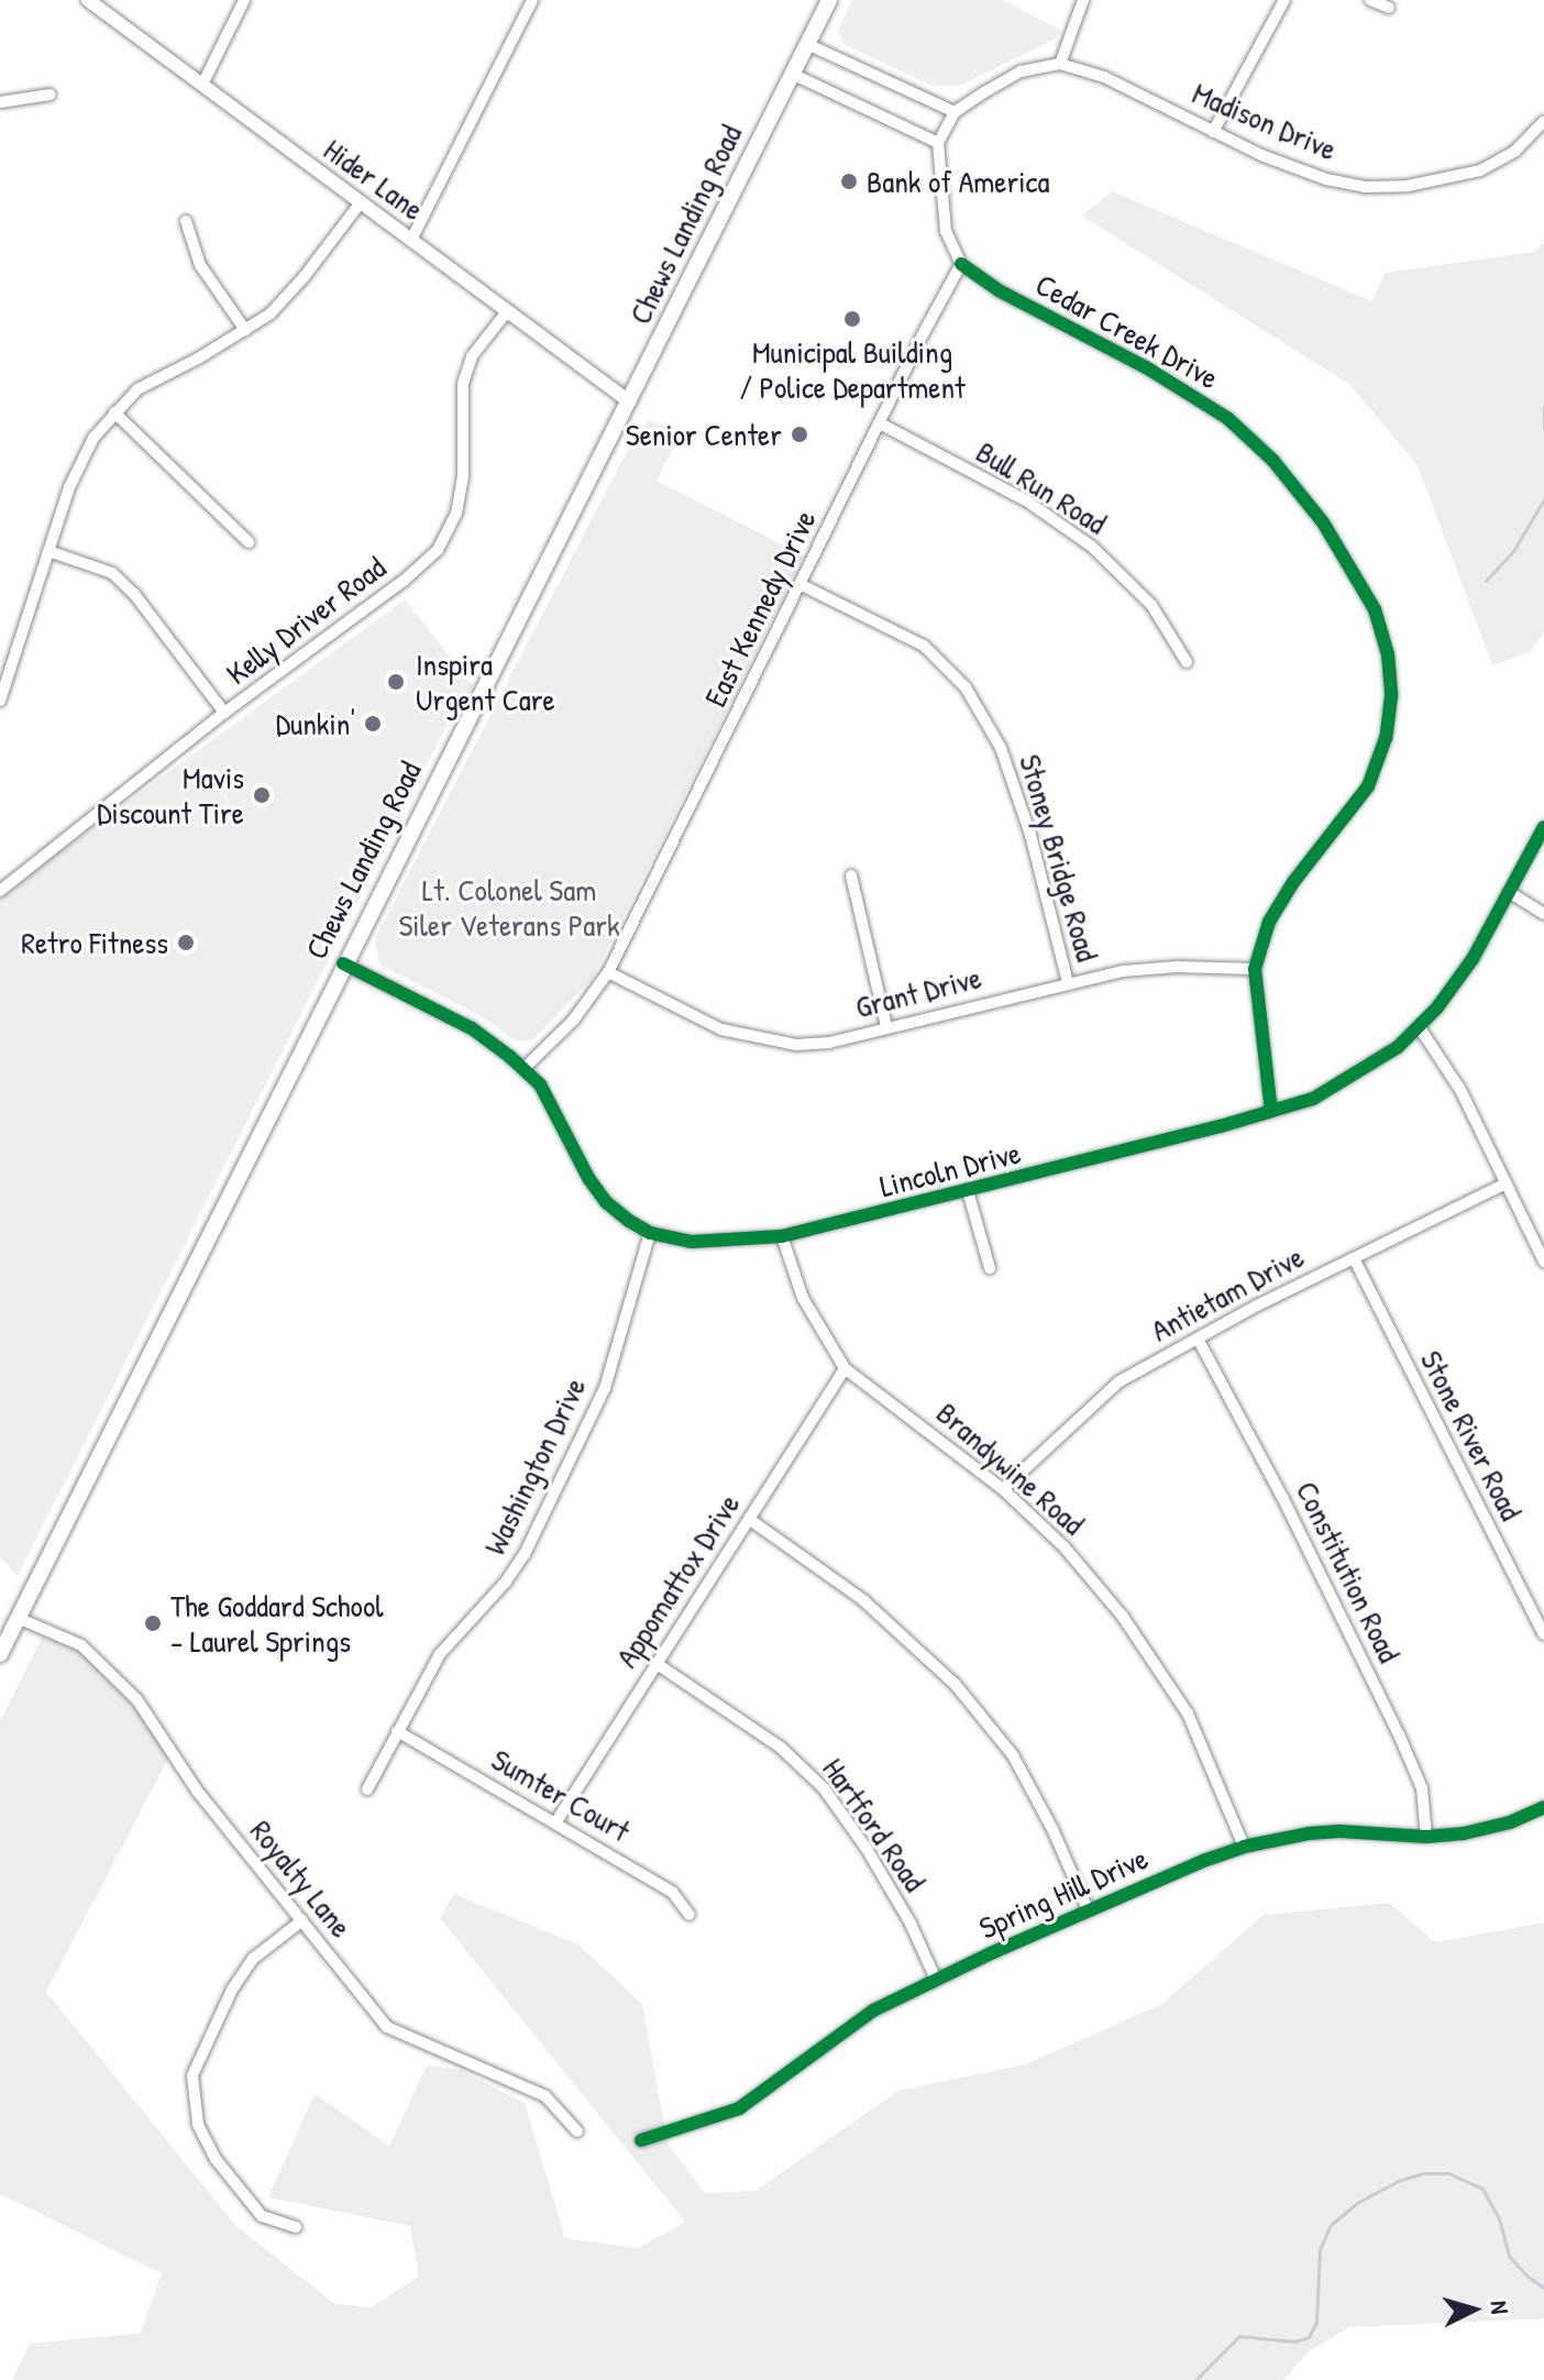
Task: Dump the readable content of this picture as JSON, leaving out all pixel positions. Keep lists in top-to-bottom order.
{
  "streets": {
    "main road": ["Chews Landing Road"],
    "street": [
      "Madison Drive",
      "Hider Lane",
      "Cedar Creek Drive",
      "Bull Run Road",
      "East Kennedy Drive",
      "Kelly Driver Road",
      "Stoney Bridge Road",
      "Grant Drive",
      "Lincoln Drive",
      "Antietam Drive",
      "Stone River Road",
      "Washington Drive",
      "Brandywine Road",
      "Constitution Road",
      "Appomattox Drive",
      "Sumter Court",
      "Hartford Road",
      "Royalty Lane",
      "Spring Hill Drive"
    ]
  },
  "crossings": [
    ["Hider Lane", "Chews Landing Road"],
    ["Hider Lane", "Kelly Driver Road"],
    ["Chews Landing Road", "Lincoln Drive"],
    ["Chews Landing Road", "Royalty Lane"],
    ["Cedar Creek Drive", "East Kennedy Drive"],
    ["Cedar Creek Drive", "Grant Drive"],
    ["Cedar Creek Drive", "Lincoln Drive"],
    ["Bull Run Road", "East Kennedy Drive"],
    ["East Kennedy Drive", "Stoney Bridge Road"],
    ["East Kennedy Drive", "Grant Drive"],
    ["East Kennedy Drive", "Lincoln Drive"],
    ["Stoney Bridge Road", "Grant Drive"],
    ["Lincoln Drive", "Washington Drive"],
    ["Lincoln Drive", "Brandywine Road"],
    ["Antietam Drive", "Stone River Road"],
    ["Antietam Drive", "Brandywine Road"],
    ["Antietam Drive", "Constitution Road"],
    ["Washington Drive", "Sumter Court"],
    ["Brandywine Road", "Appomattox Drive"],
    ["Brandywine Road", "Spring Hill Drive"],
    ["Constitution Road", "Spring Hill Drive"],
    ["Appomattox Drive", "Sumter Court"],
    ["Appomattox Drive", "Hartford Road"],
    ["Hartford Road", "Spring Hill Drive"]
  ],
  "parks": ["Lt. Colonel Sam Siler Veterans Park"],
  "places": [
    "Bank of America",
    "Municipal Building / Police Department",
    "Senior Center",
    "Inspira Urgent Care",
    "Dunkin'",
    "Mavis Discount Tire",
    "Retro Fitness",
    "The Goddard School - Laurel Springs"
  ],
  "north": "right"
}
